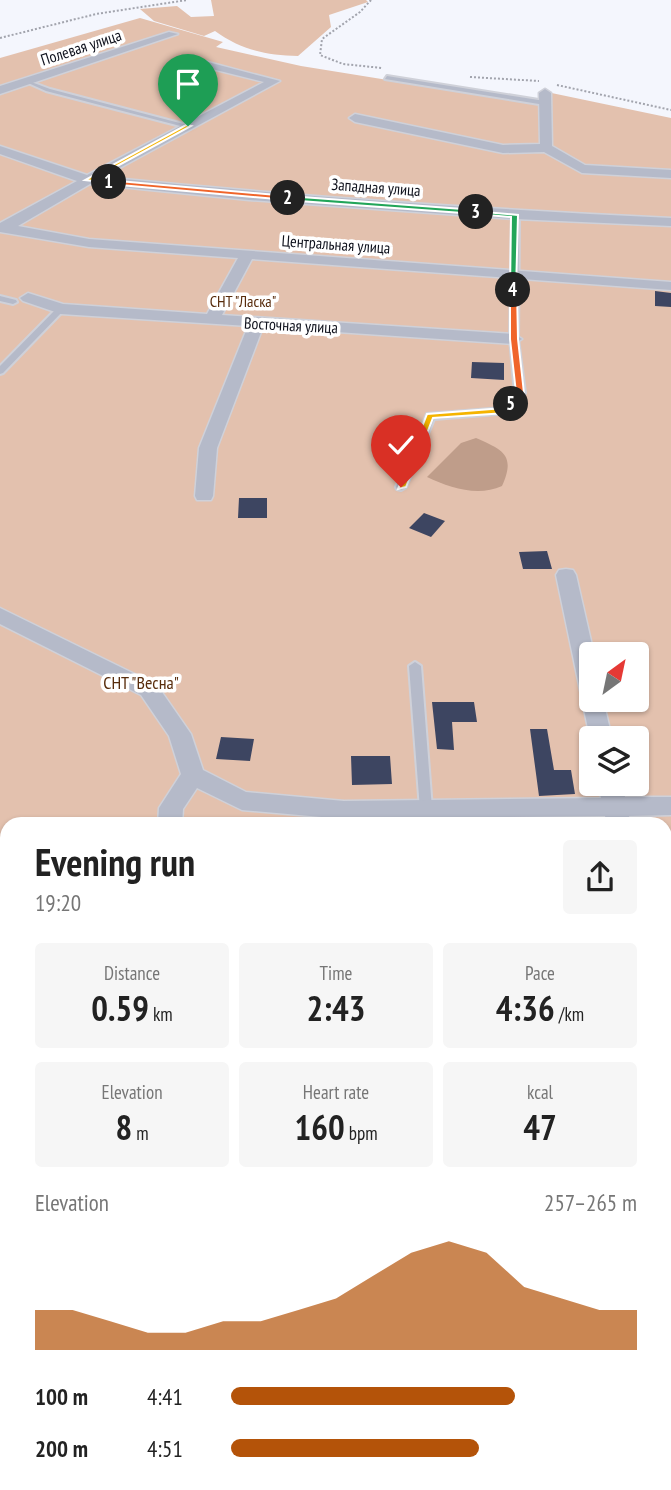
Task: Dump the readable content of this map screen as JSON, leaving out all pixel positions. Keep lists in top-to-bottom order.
{
  "streets": {
    "street": [
      "Полевая улица",
      "Западная улица",
      "Центральная улица",
      "Восточная улица"
    ]
  },
  "parks": ["СНТ \"Ласка\"", "СНТ \"Весна\""],
  "north": "top right",
  "page": {
    "pins": [
      "1",
      "2",
      "3",
      "4",
      "5"
    ],
    "heading": ["Evening run", "19:20"],
    "stats": [
      ["Distance", "0.59 km"],
      ["Time", "2:43"],
      ["Pace", "4:36 /km"],
      ["Elevation", "8 m"],
      ["Heart rate", "160 bpm"],
      ["kcal", "47"]
    ],
    "chart": ["Elevation", "257–265 m"],
    "list": [
      {
        "name": "100 m",
        "note": "4:41"
      },
      {
        "name": "200 m",
        "note": "4:51"
      }
    ]
  }
}
